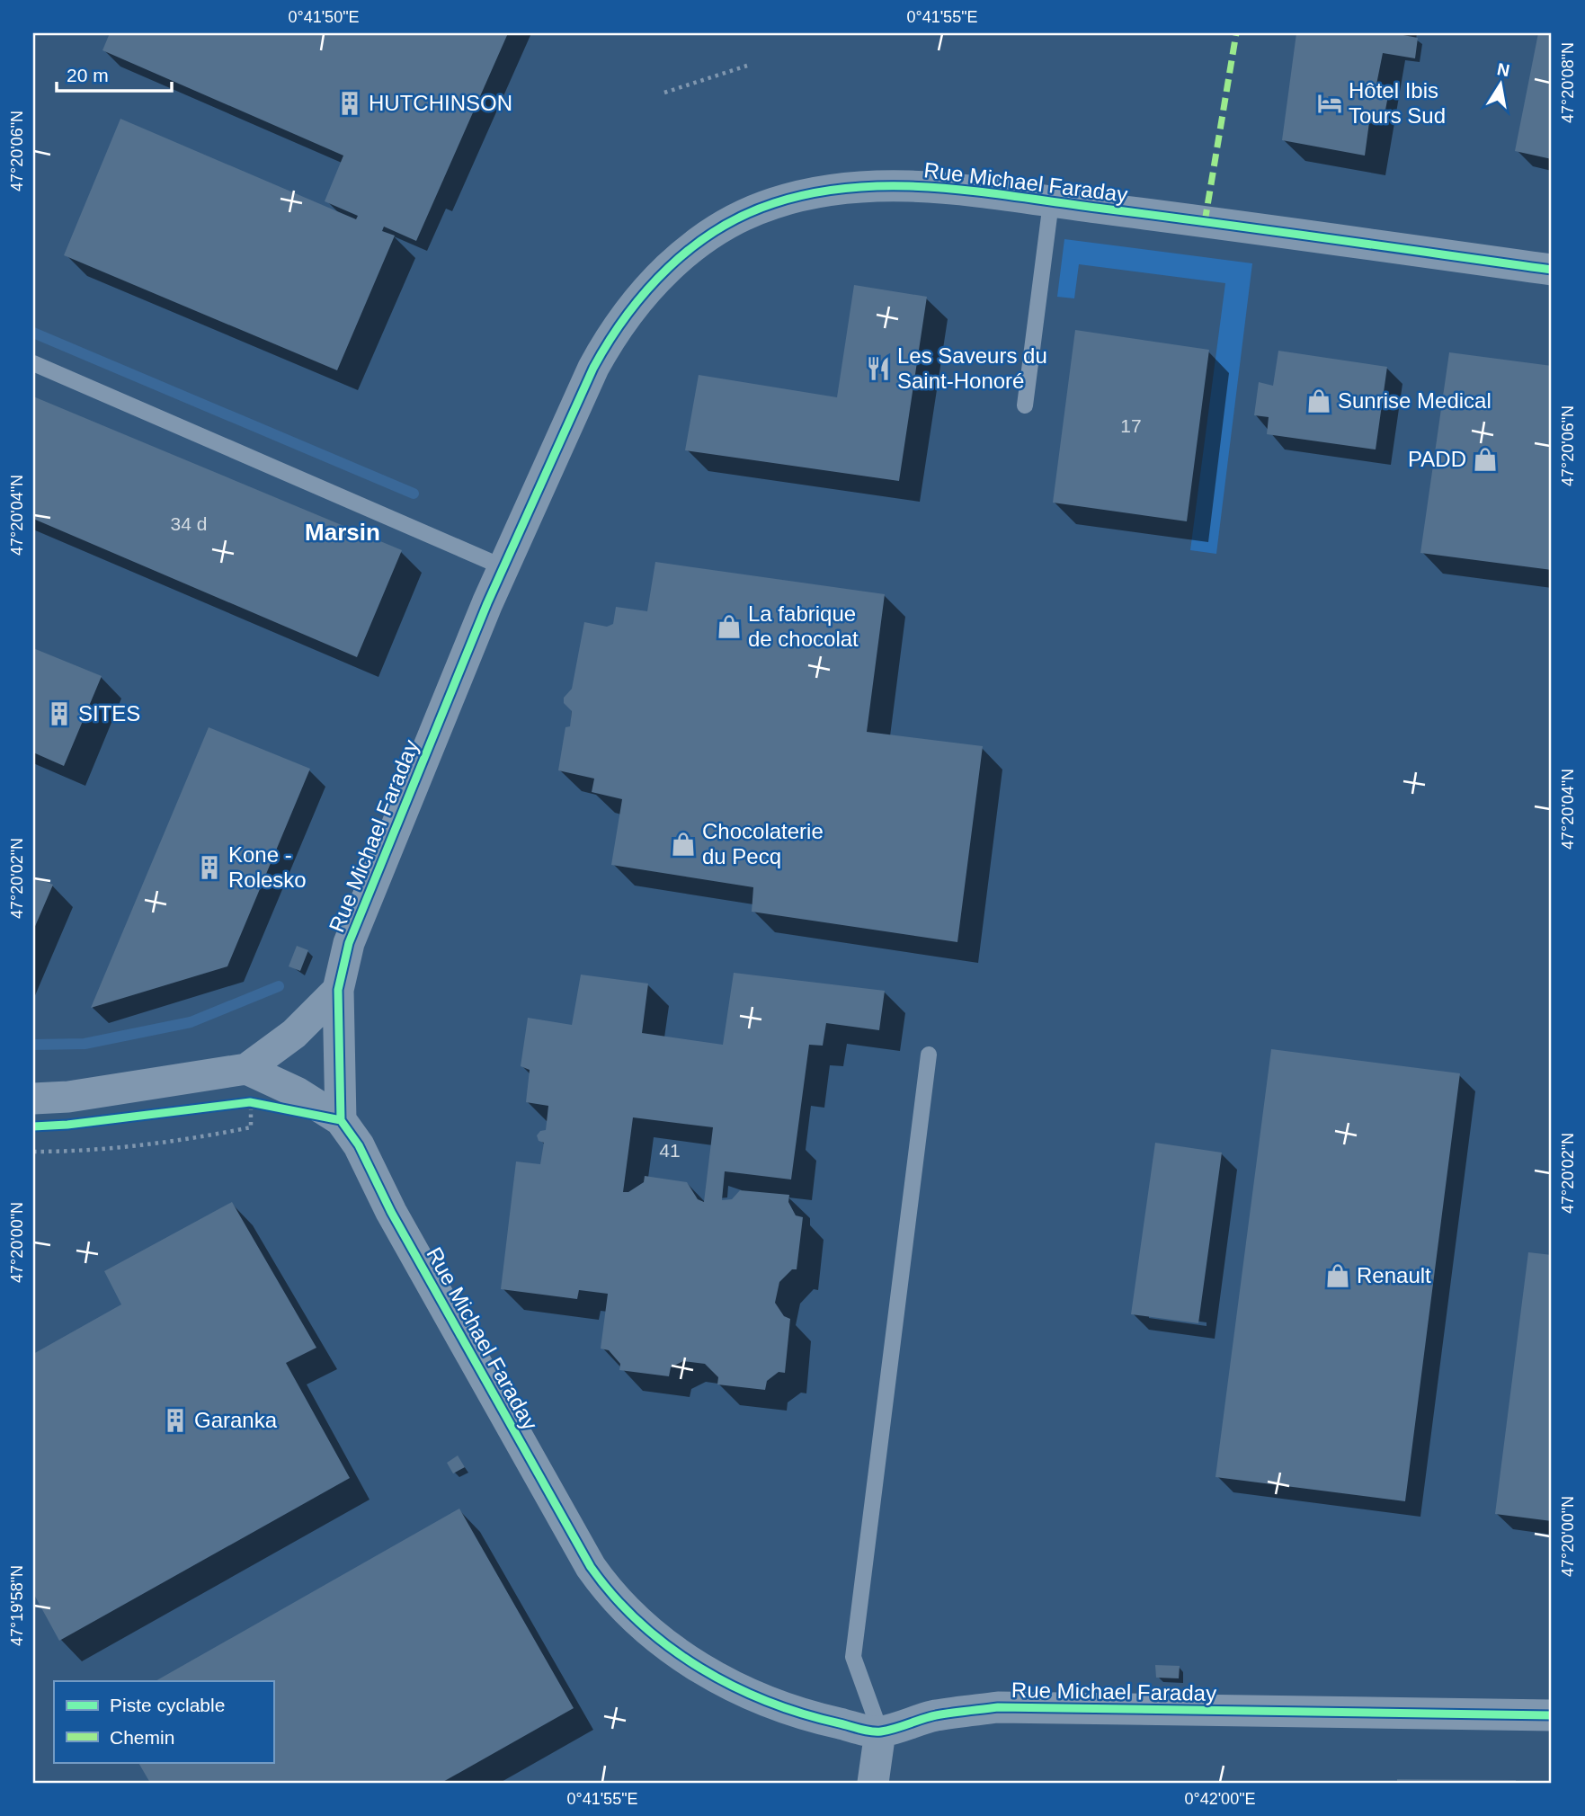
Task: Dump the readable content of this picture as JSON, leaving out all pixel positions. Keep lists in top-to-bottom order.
{
  "streets": {
    "street": ["Rue Michael Faraday"]
  },
  "districts": ["Marsin"],
  "places": {
    "building": [
      "HUTCHINSON",
      "SITES",
      "Kone - Rolesko",
      "Garanka"
    ],
    "hotel": ["Hôtel Ibis Tours Sud"],
    "restaurant": ["Les Saveurs du Saint-Honoré"],
    "shop": [
      "Sunrise Medical",
      "PADD",
      "La fabrique de chocolat",
      "Chocolaterie du Pecq",
      "Renault"
    ]
  },
  "house_numbers": ["17", "34 d", "41"],
  "legend": ["Piste cyclable", "Chemin"],
  "scale_bar": "20 m",
  "north": "top",
  "coordinates": [
    "0°41'50\"E",
    "0°41'55\"E",
    "47°20'08\"N",
    "47°20'06\"N",
    "47°20'04\"N",
    "47°20'02\"N",
    "47°20'00\"N",
    "47°19'58\"N",
    "0°42'00\"E"
  ]
}
